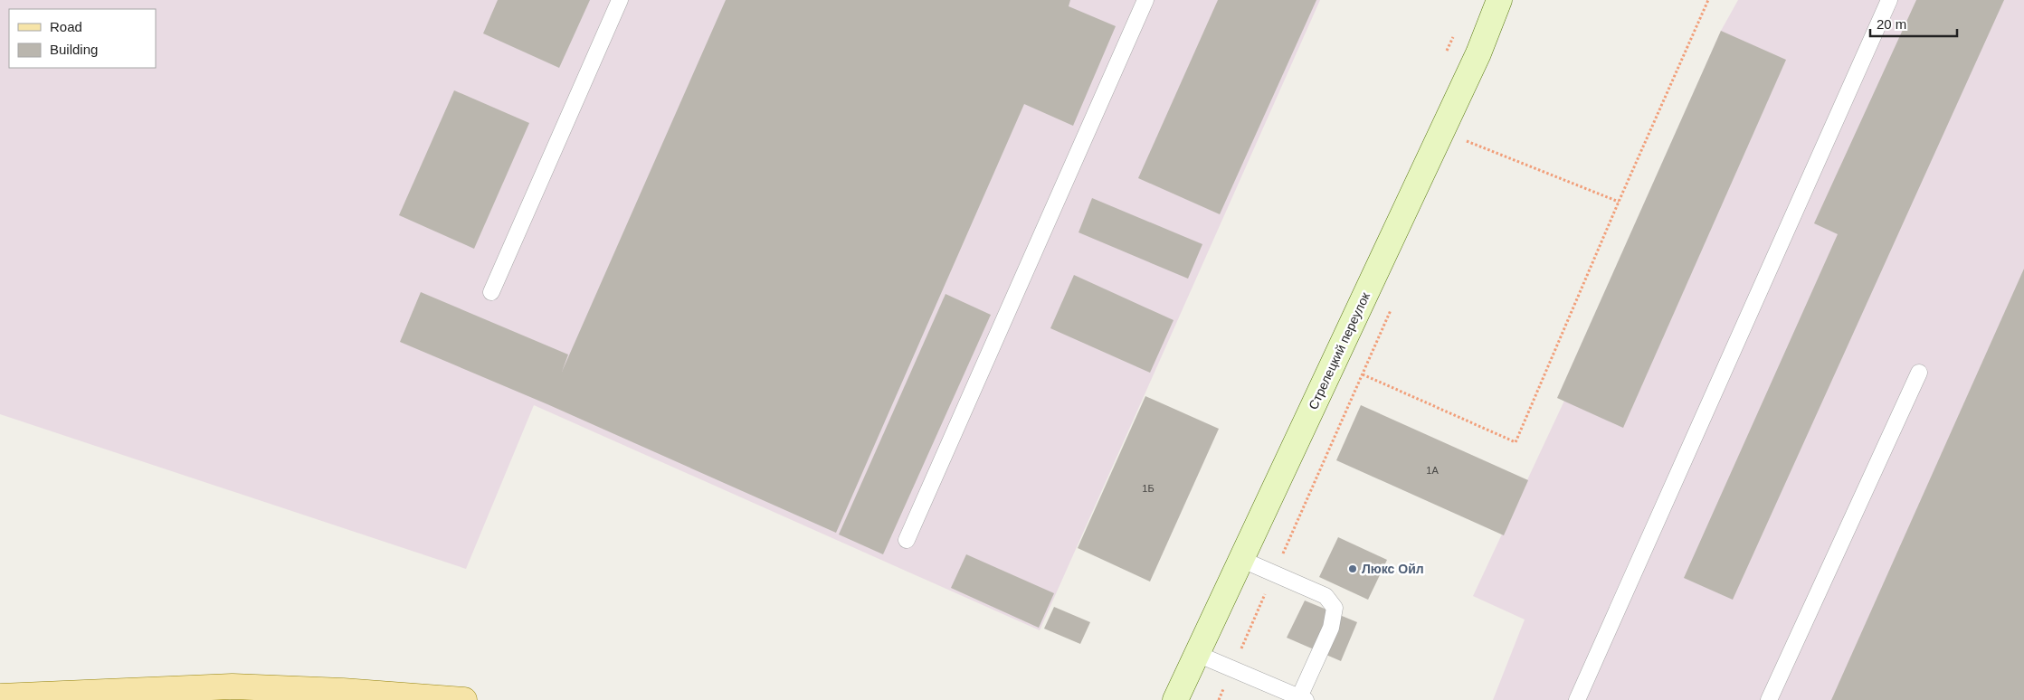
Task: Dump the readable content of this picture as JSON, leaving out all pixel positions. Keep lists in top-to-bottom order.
{
  "streets": {
    "main road": ["Стрелецкий переулок"]
  },
  "places": ["Люкс Ойл"],
  "house_numbers": ["1А", "1Б"],
  "legend": ["Road", "Building"],
  "scale_bar": "20 m"
}
